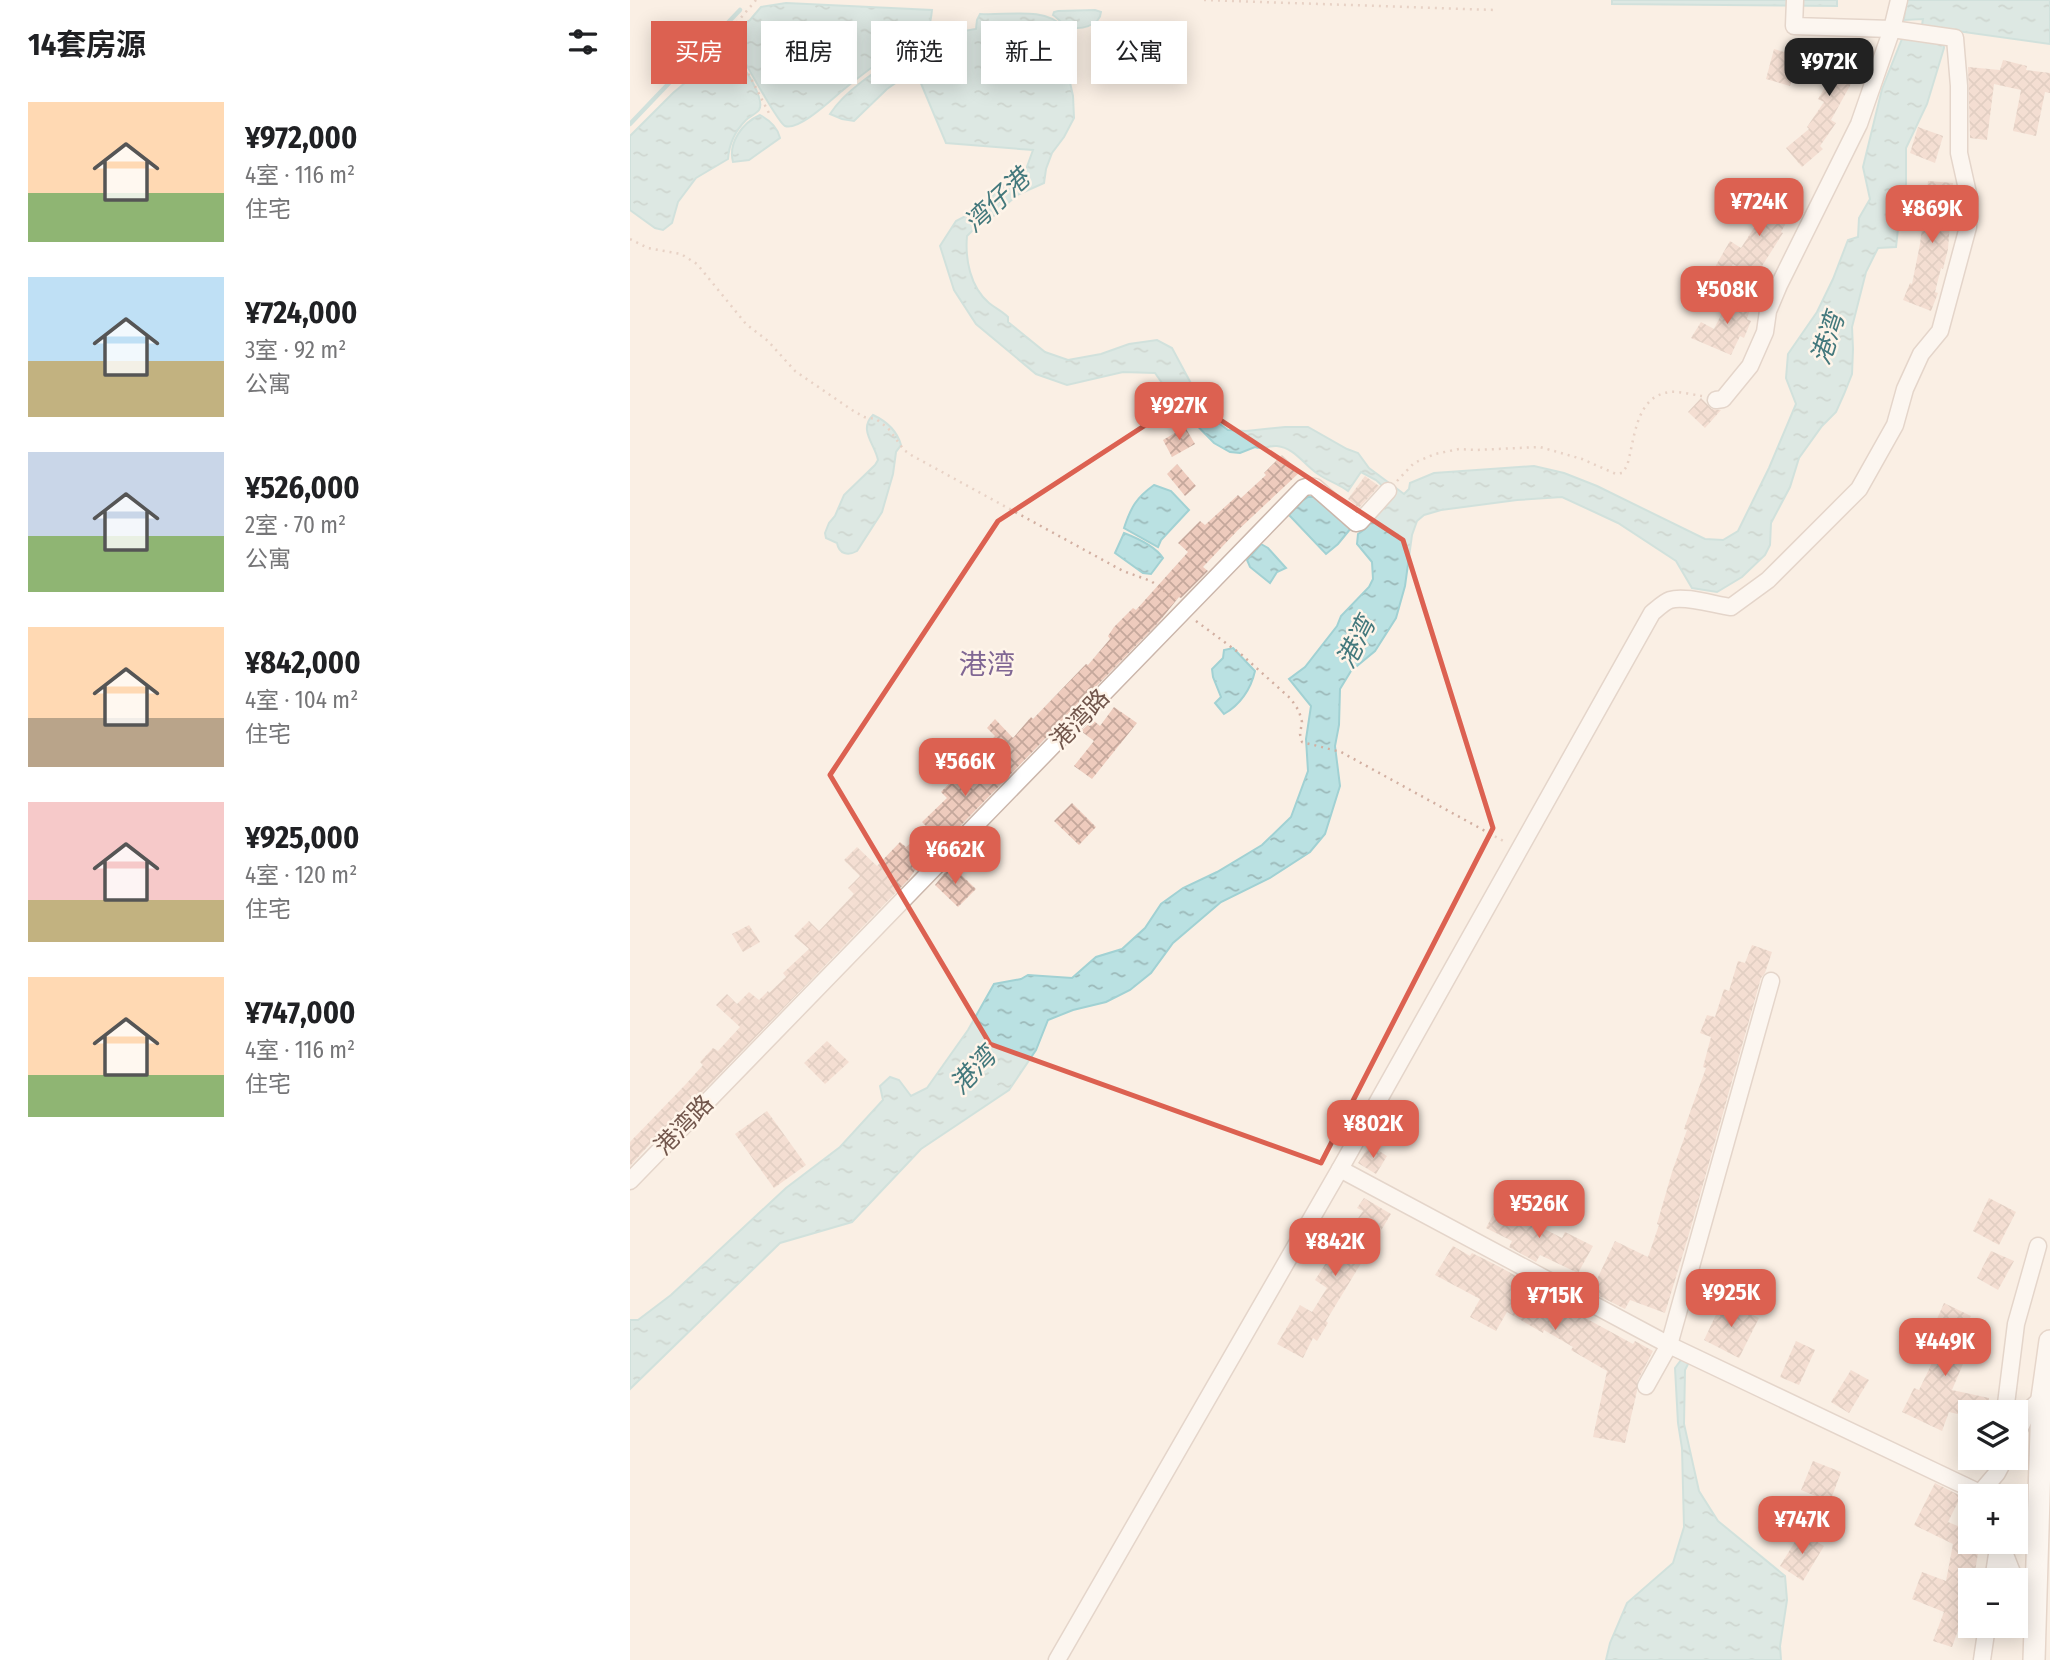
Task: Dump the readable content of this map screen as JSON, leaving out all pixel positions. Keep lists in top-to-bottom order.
{
  "streets": {
    "street": ["港湾路"]
  },
  "districts": ["港湾"],
  "water": ["湾仔港", "港湾"],
  "page": {
    "heading": "14套房源",
    "chip": [
      "买房",
      "租房",
      "筛选",
      "新上",
      "公寓"
    ],
    "price": [
      "¥972K",
      "¥724K",
      "¥869K",
      "¥508K",
      "¥927K",
      "¥566K",
      "¥662K",
      "¥802K",
      "¥526K",
      "¥842K",
      "¥925K",
      "¥715K",
      "¥449K",
      "¥747K"
    ],
    "list": [
      {
        "name": "¥972,000",
        "note": "4室 · 116 m² · 住宅"
      },
      {
        "name": "¥724,000",
        "note": "3室 · 92 m² · 公寓"
      },
      {
        "name": "¥526,000",
        "note": "2室 · 70 m² · 公寓"
      },
      {
        "name": "¥842,000",
        "note": "4室 · 104 m² · 住宅"
      },
      {
        "name": "¥925,000",
        "note": "4室 · 120 m² · 住宅"
      },
      {
        "name": "¥747,000",
        "note": "4室 · 116 m² · 住宅"
      }
    ],
    "map_buttons": ["+", "−"]
  }
}
